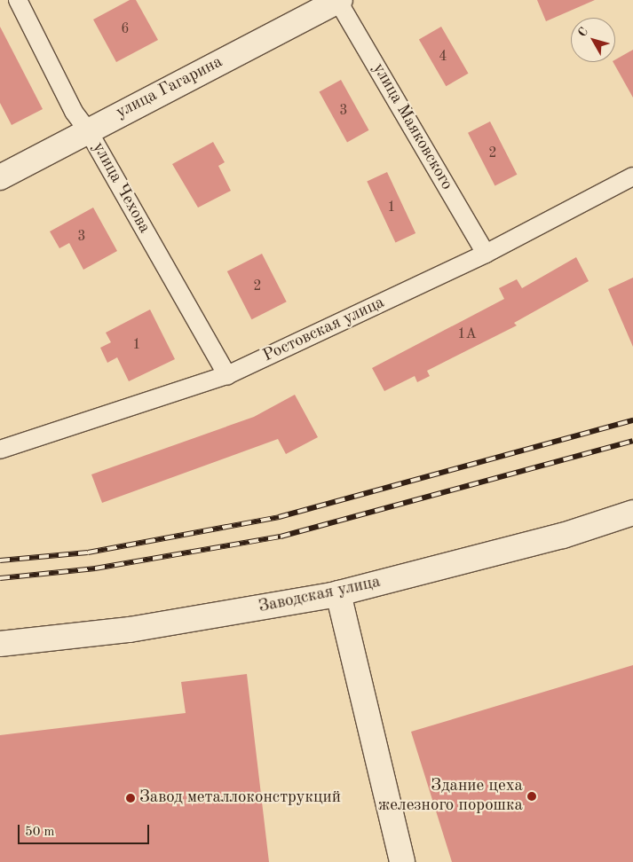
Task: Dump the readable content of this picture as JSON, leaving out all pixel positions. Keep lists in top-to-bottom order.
{
  "streets": {
    "main road": ["улица Гагарина", "Заводская улица"],
    "street": ["улица Маяковского", "улица Чехова", "Ростовская улица"]
  },
  "crossings": [
    ["улица Гагарина", "улица Маяковского"],
    ["улица Гагарина", "улица Чехова"],
    ["улица Маяковского", "Ростовская улица"],
    ["улица Чехова", "Ростовская улица"]
  ],
  "places": ["Здание цеха железного порошка", "Завод металлоконструкций"],
  "house_numbers": [
    "6",
    "4",
    "3",
    "2",
    "1",
    "3",
    "2",
    "1А",
    "1"
  ],
  "scale_bar": "50 m",
  "north": "top left"
}
